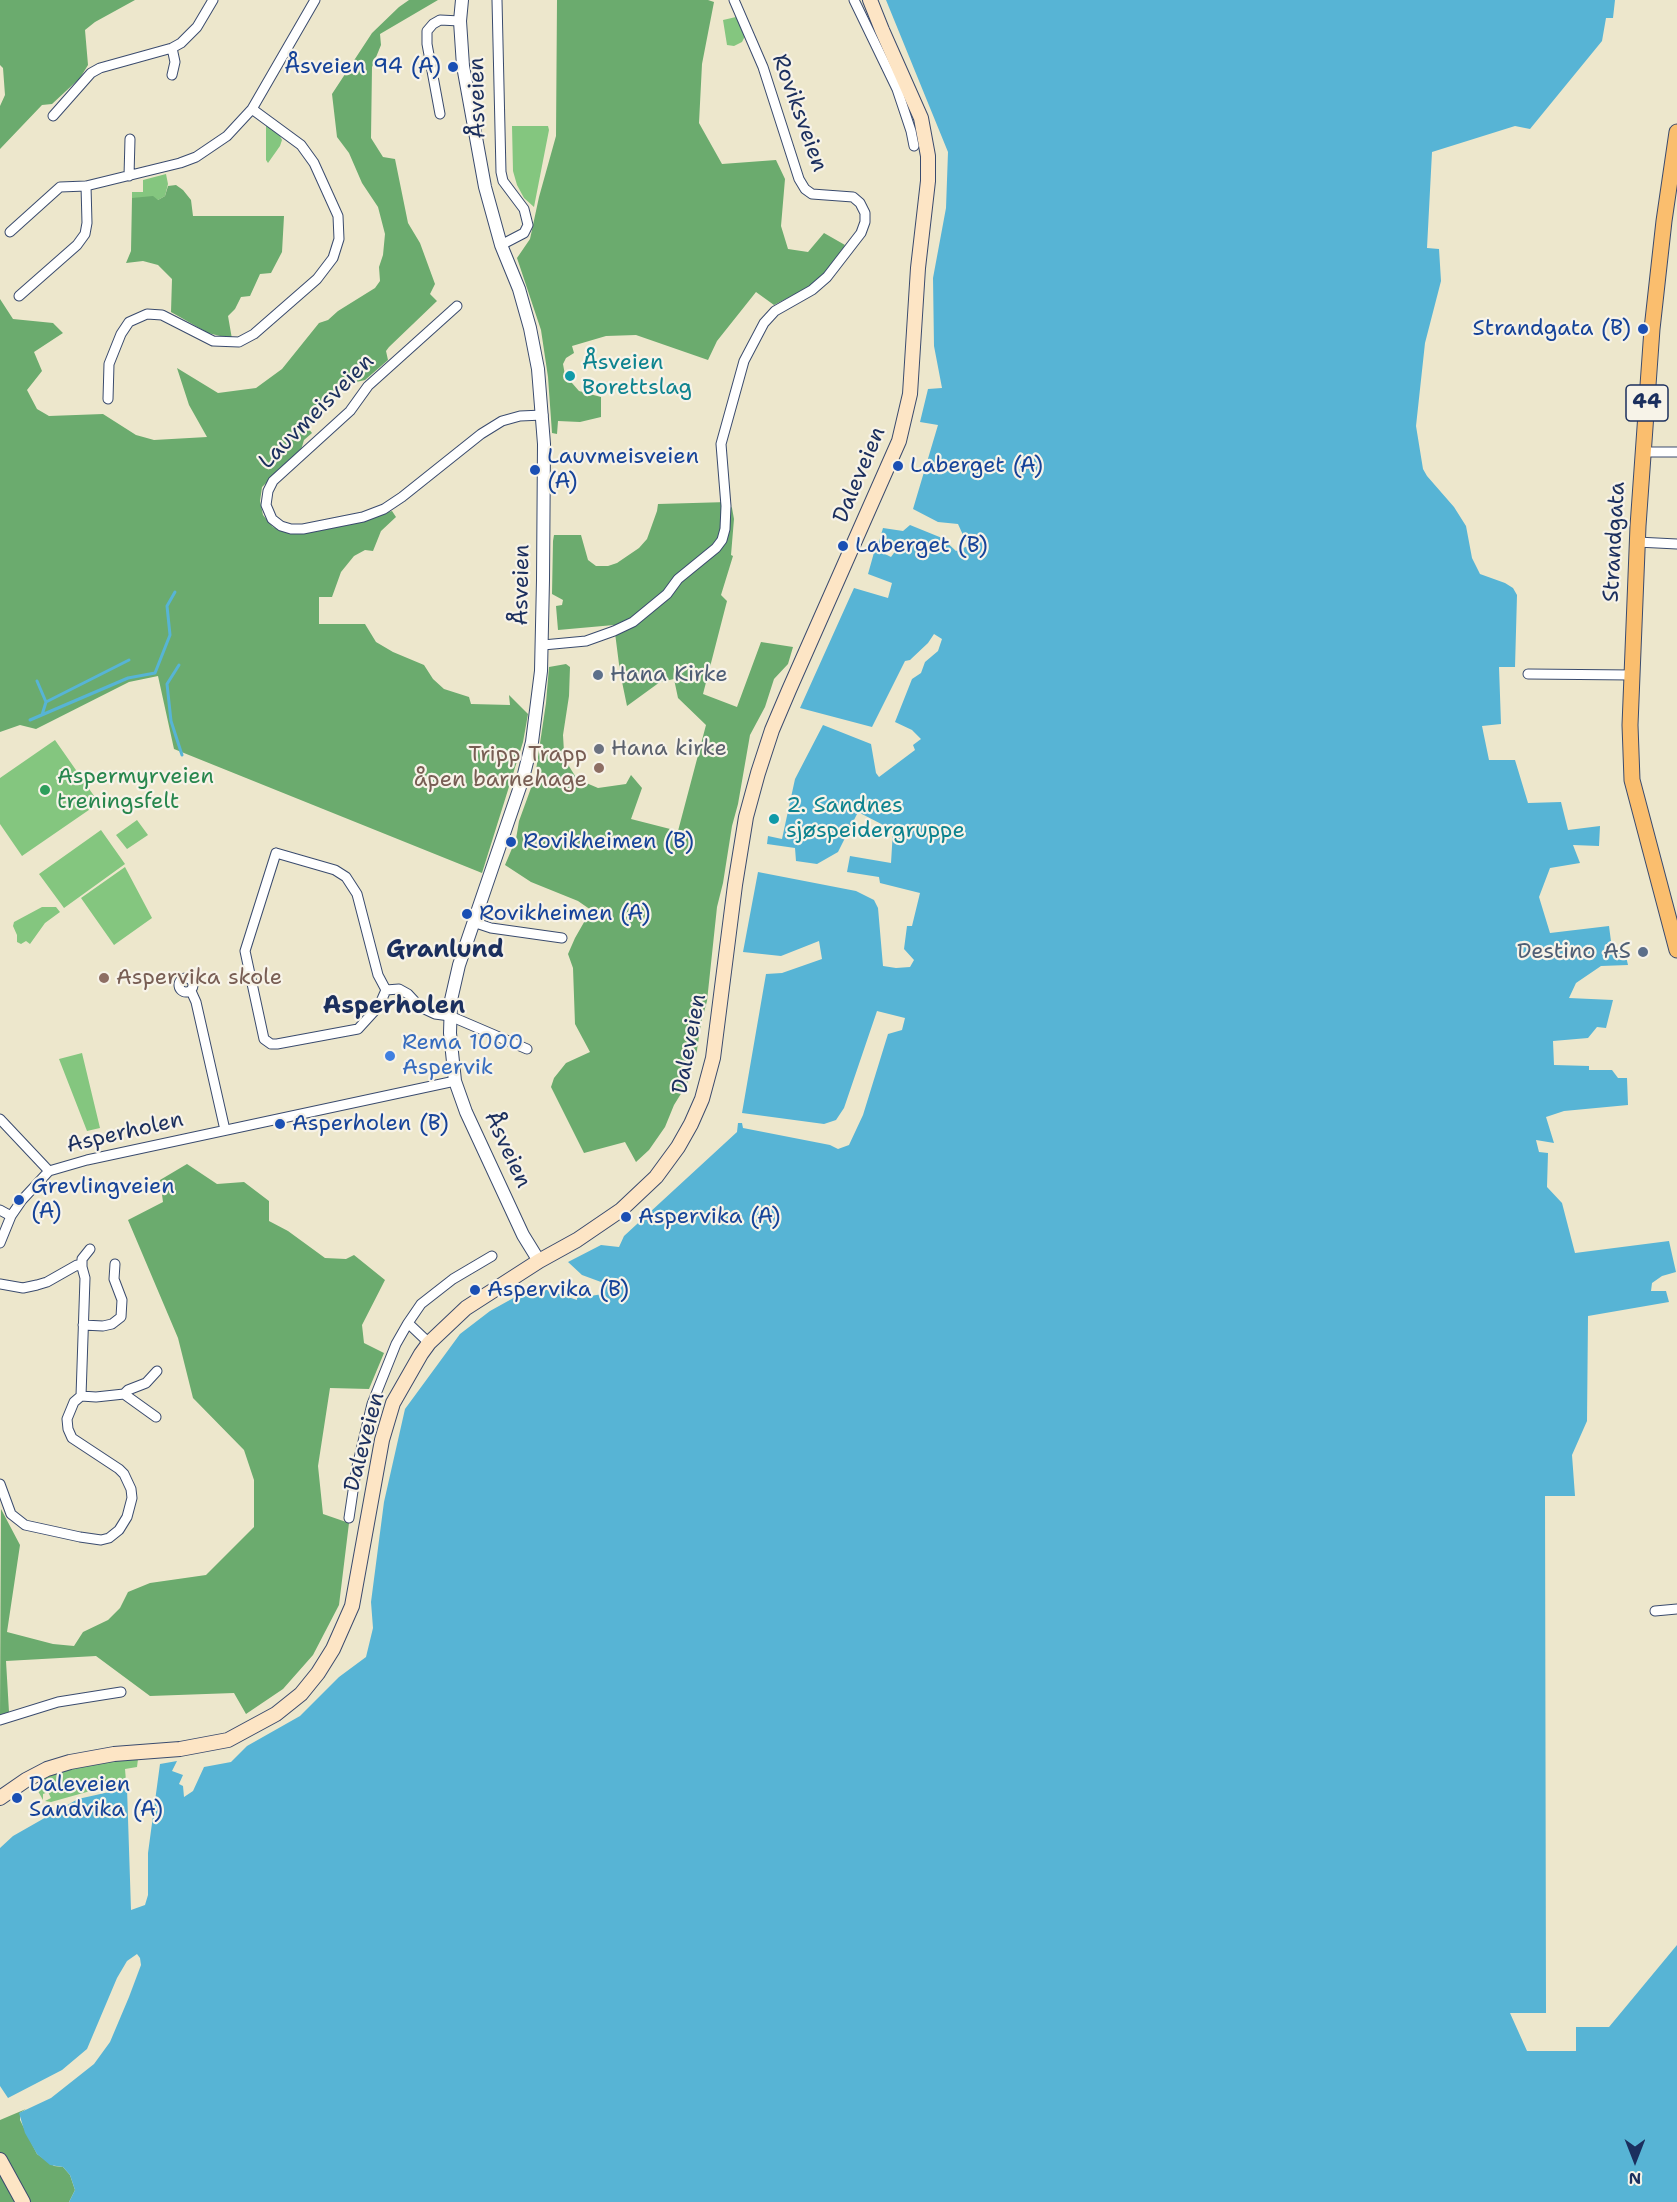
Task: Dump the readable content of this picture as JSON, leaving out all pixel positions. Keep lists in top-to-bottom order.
{
  "streets": {
    "main road": ["44", "Daleveien", "Strandgata"],
    "street": [
      "Åsveien",
      "Roviksveien",
      "Lauvmeisveien",
      "Asperholen"
    ]
  },
  "crossings": [
    ["Åsveien", "Roviksveien"],
    ["Åsveien", "Lauvmeisveien"],
    ["Åsveien", "Daleveien"],
    ["Åsveien", "Asperholen"]
  ],
  "districts": ["Granlund", "Asperholen"],
  "places": [
    "Åsveien 94 (A)",
    "Strandgata (B)",
    "Åsveien Borettslag",
    "Laberget (A)",
    "Lauvmeisveien (A)",
    "Laberget (B)",
    "Hana Kirke",
    "Hana kirke",
    "Tripp Trapp åpen barnehage",
    "Aspermyrveien treningsfelt",
    "2. Sandnes sjøspeidergruppe",
    "Rovikheimen (B)",
    "Rovikheimen (A)",
    "Destino AS",
    "Aspervika skole",
    "Rema 1000 Aspervik",
    "Asperholen (B)",
    "Grevlingveien (A)",
    "Aspervika (A)",
    "Aspervika (B)",
    "Daleveien Sandvika (A)"
  ],
  "north": "bottom"
}
